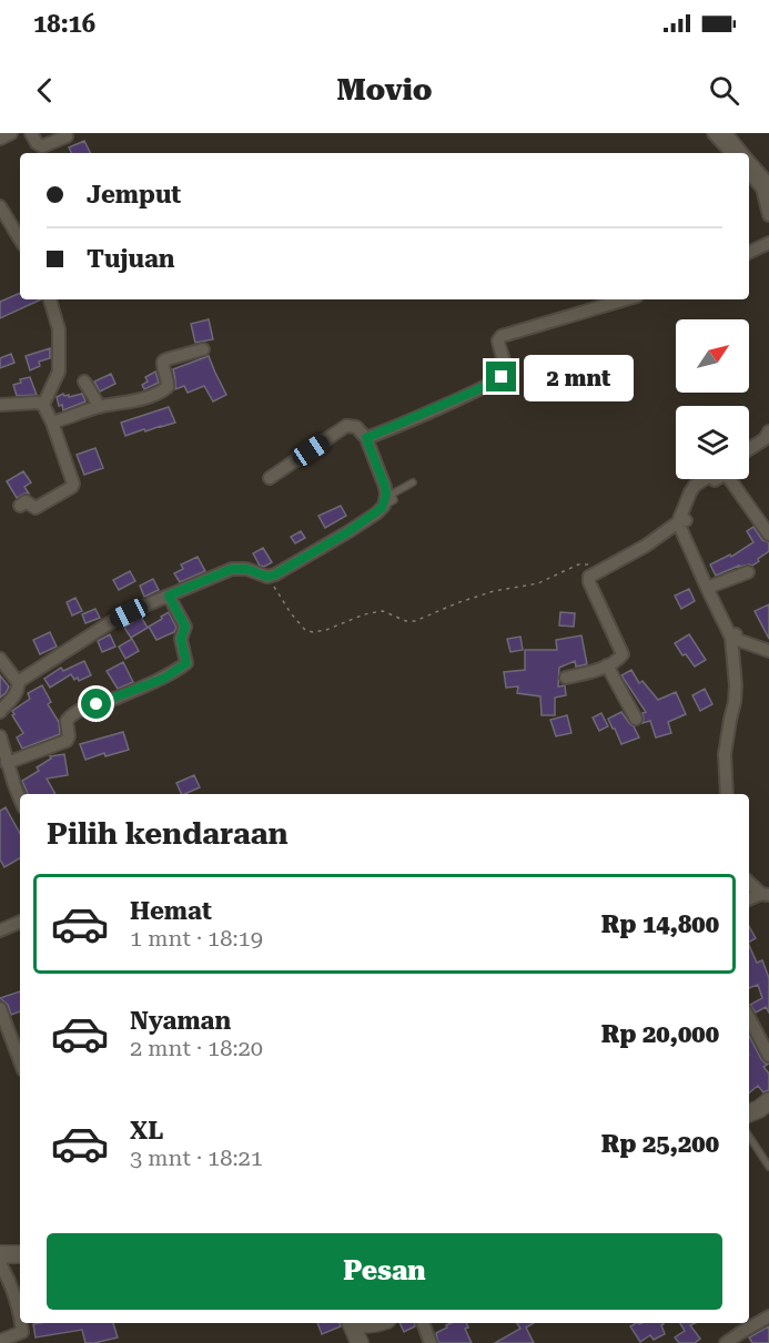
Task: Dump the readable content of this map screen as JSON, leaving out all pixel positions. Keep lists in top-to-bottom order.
{
  "north": "top right",
  "page": {
    "status": "18:16",
    "header": "Movio",
    "banner": ["Jemput", "Tujuan"],
    "bubble": "2 mnt",
    "heading": "Pilih kendaraan",
    "list": [
      {
        "name": "Hemat",
        "note": "1 mnt · 18:19",
        "value": "Rp 14,800"
      },
      {
        "name": "Nyaman",
        "note": "2 mnt · 18:20",
        "value": "Rp 20,000"
      },
      {
        "name": "XL",
        "note": "3 mnt · 18:21",
        "value": "Rp 25,200"
      }
    ],
    "buttons": "Pesan"
  }
}
